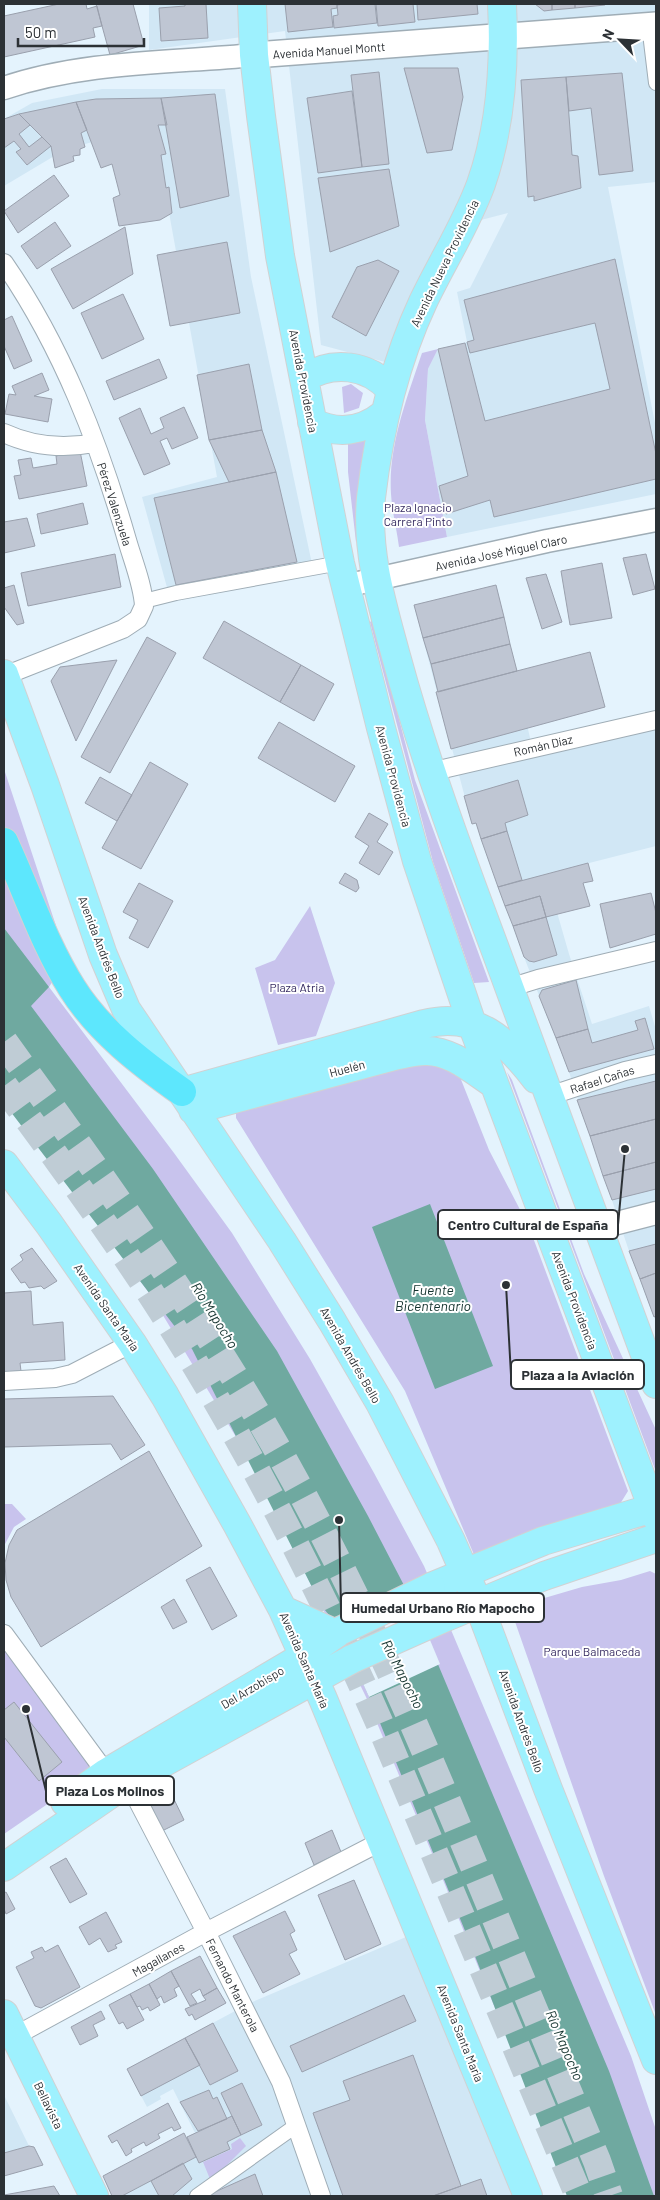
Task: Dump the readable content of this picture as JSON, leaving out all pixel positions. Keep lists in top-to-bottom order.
{
  "streets": {
    "main road": [
      "Avenida Manuel Montt",
      "Avenida Nueva Providencia",
      "Avenida Providencia",
      "Avenida Andrés Bello",
      "Huelén",
      "Avenida Santa María",
      "Del Arzobispo",
      "Bellavista"
    ],
    "street": [
      "Pérez Valenzuela",
      "Avenida José Miguel Claro",
      "Román Díaz",
      "Rafael Cañas",
      "Magallanes",
      "Fernando Manterola"
    ]
  },
  "crossings": [
    ["Avenida Manuel Montt", "Avenida Nueva Providencia"],
    ["Avenida Manuel Montt", "Avenida Providencia"],
    ["Avenida Nueva Providencia", "Avenida Providencia"],
    ["Avenida Nueva Providencia", "Avenida José Miguel Claro"],
    ["Avenida Providencia", "Avenida José Miguel Claro"],
    ["Avenida Providencia", "Huelén"],
    ["Avenida Providencia", "Del Arzobispo"],
    ["Avenida Andrés Bello", "Huelén"],
    ["Avenida Andrés Bello", "Del Arzobispo"],
    ["Huelén", "Rafael Cañas"],
    ["Avenida Santa María", "Del Arzobispo"],
    ["Avenida Santa María", "Magallanes"],
    ["Del Arzobispo", "Fernando Manterola"],
    ["Magallanes", "Fernando Manterola"],
    ["Magallanes", "Bellavista"]
  ],
  "water": ["Fuente Bicentenario", "Río Mapocho"],
  "parks": ["Plaza Ignacio Carrera Pinto", "Plaza Atria", "Parque Balmaceda"],
  "places": [
    "Centro Cultural de España",
    "Plaza a la Aviación",
    "Humedal Urbano Río Mapocho",
    "Plaza Los Molinos"
  ],
  "scale_bar": "50 m",
  "north": "top left"
}
